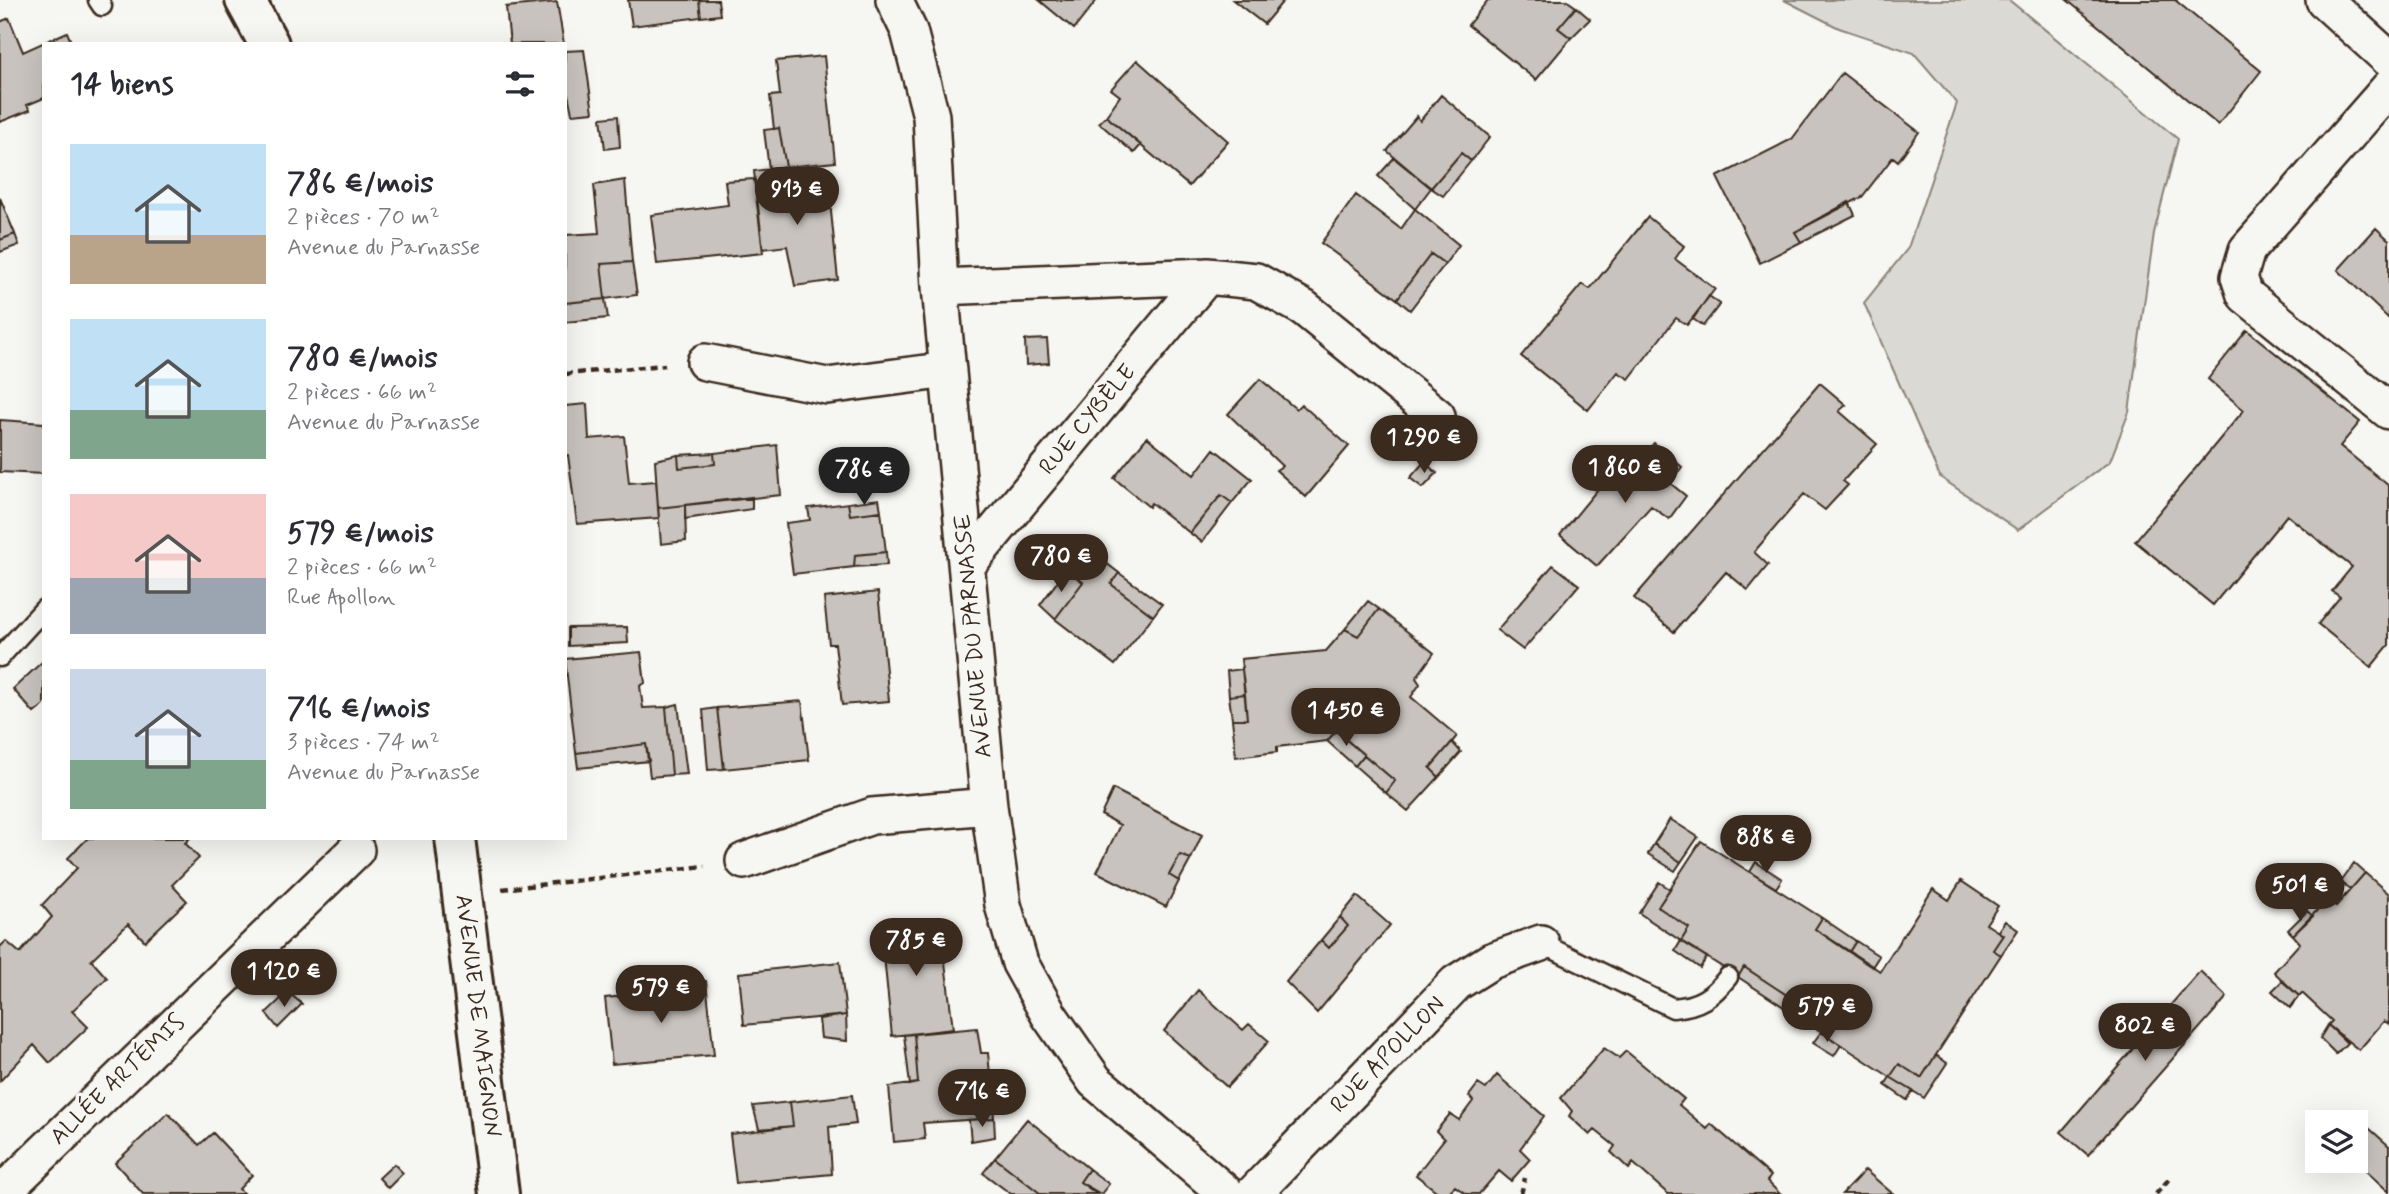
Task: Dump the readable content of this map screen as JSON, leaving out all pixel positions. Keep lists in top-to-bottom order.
{
  "streets": {
    "street": [
      "RUE CYBÈLE",
      "AVENUE DU PARNASSE",
      "AVENUE DE MAIGNON",
      "RUE APOLLON",
      "ALLÉE ARTÉMIS"
    ]
  },
  "crossings": [
    ["RUE CYBÈLE", "AVENUE DU PARNASSE"]
  ],
  "page": {
    "heading": "14 biens",
    "list": [
      {
        "name": "786 €/mois",
        "note": "2 pièces · 70 m² · Avenue du Parnasse"
      },
      {
        "name": "780 €/mois",
        "note": "2 pièces · 66 m² · Avenue du Parnasse"
      },
      {
        "name": "579 €/mois",
        "note": "2 pièces · 66 m² · Rue Apollon"
      },
      {
        "name": "716 €/mois",
        "note": "3 pièces · 74 m² · Avenue du Parnasse"
      }
    ],
    "price": [
      "913 €",
      "1 290 €",
      "1 860 €",
      "786 €",
      "780 €",
      "1 450 €",
      "888 €",
      "501 €",
      "785 €",
      "1 120 €",
      "579 €",
      "579 €",
      "802 €",
      "716 €"
    ]
  }
}
